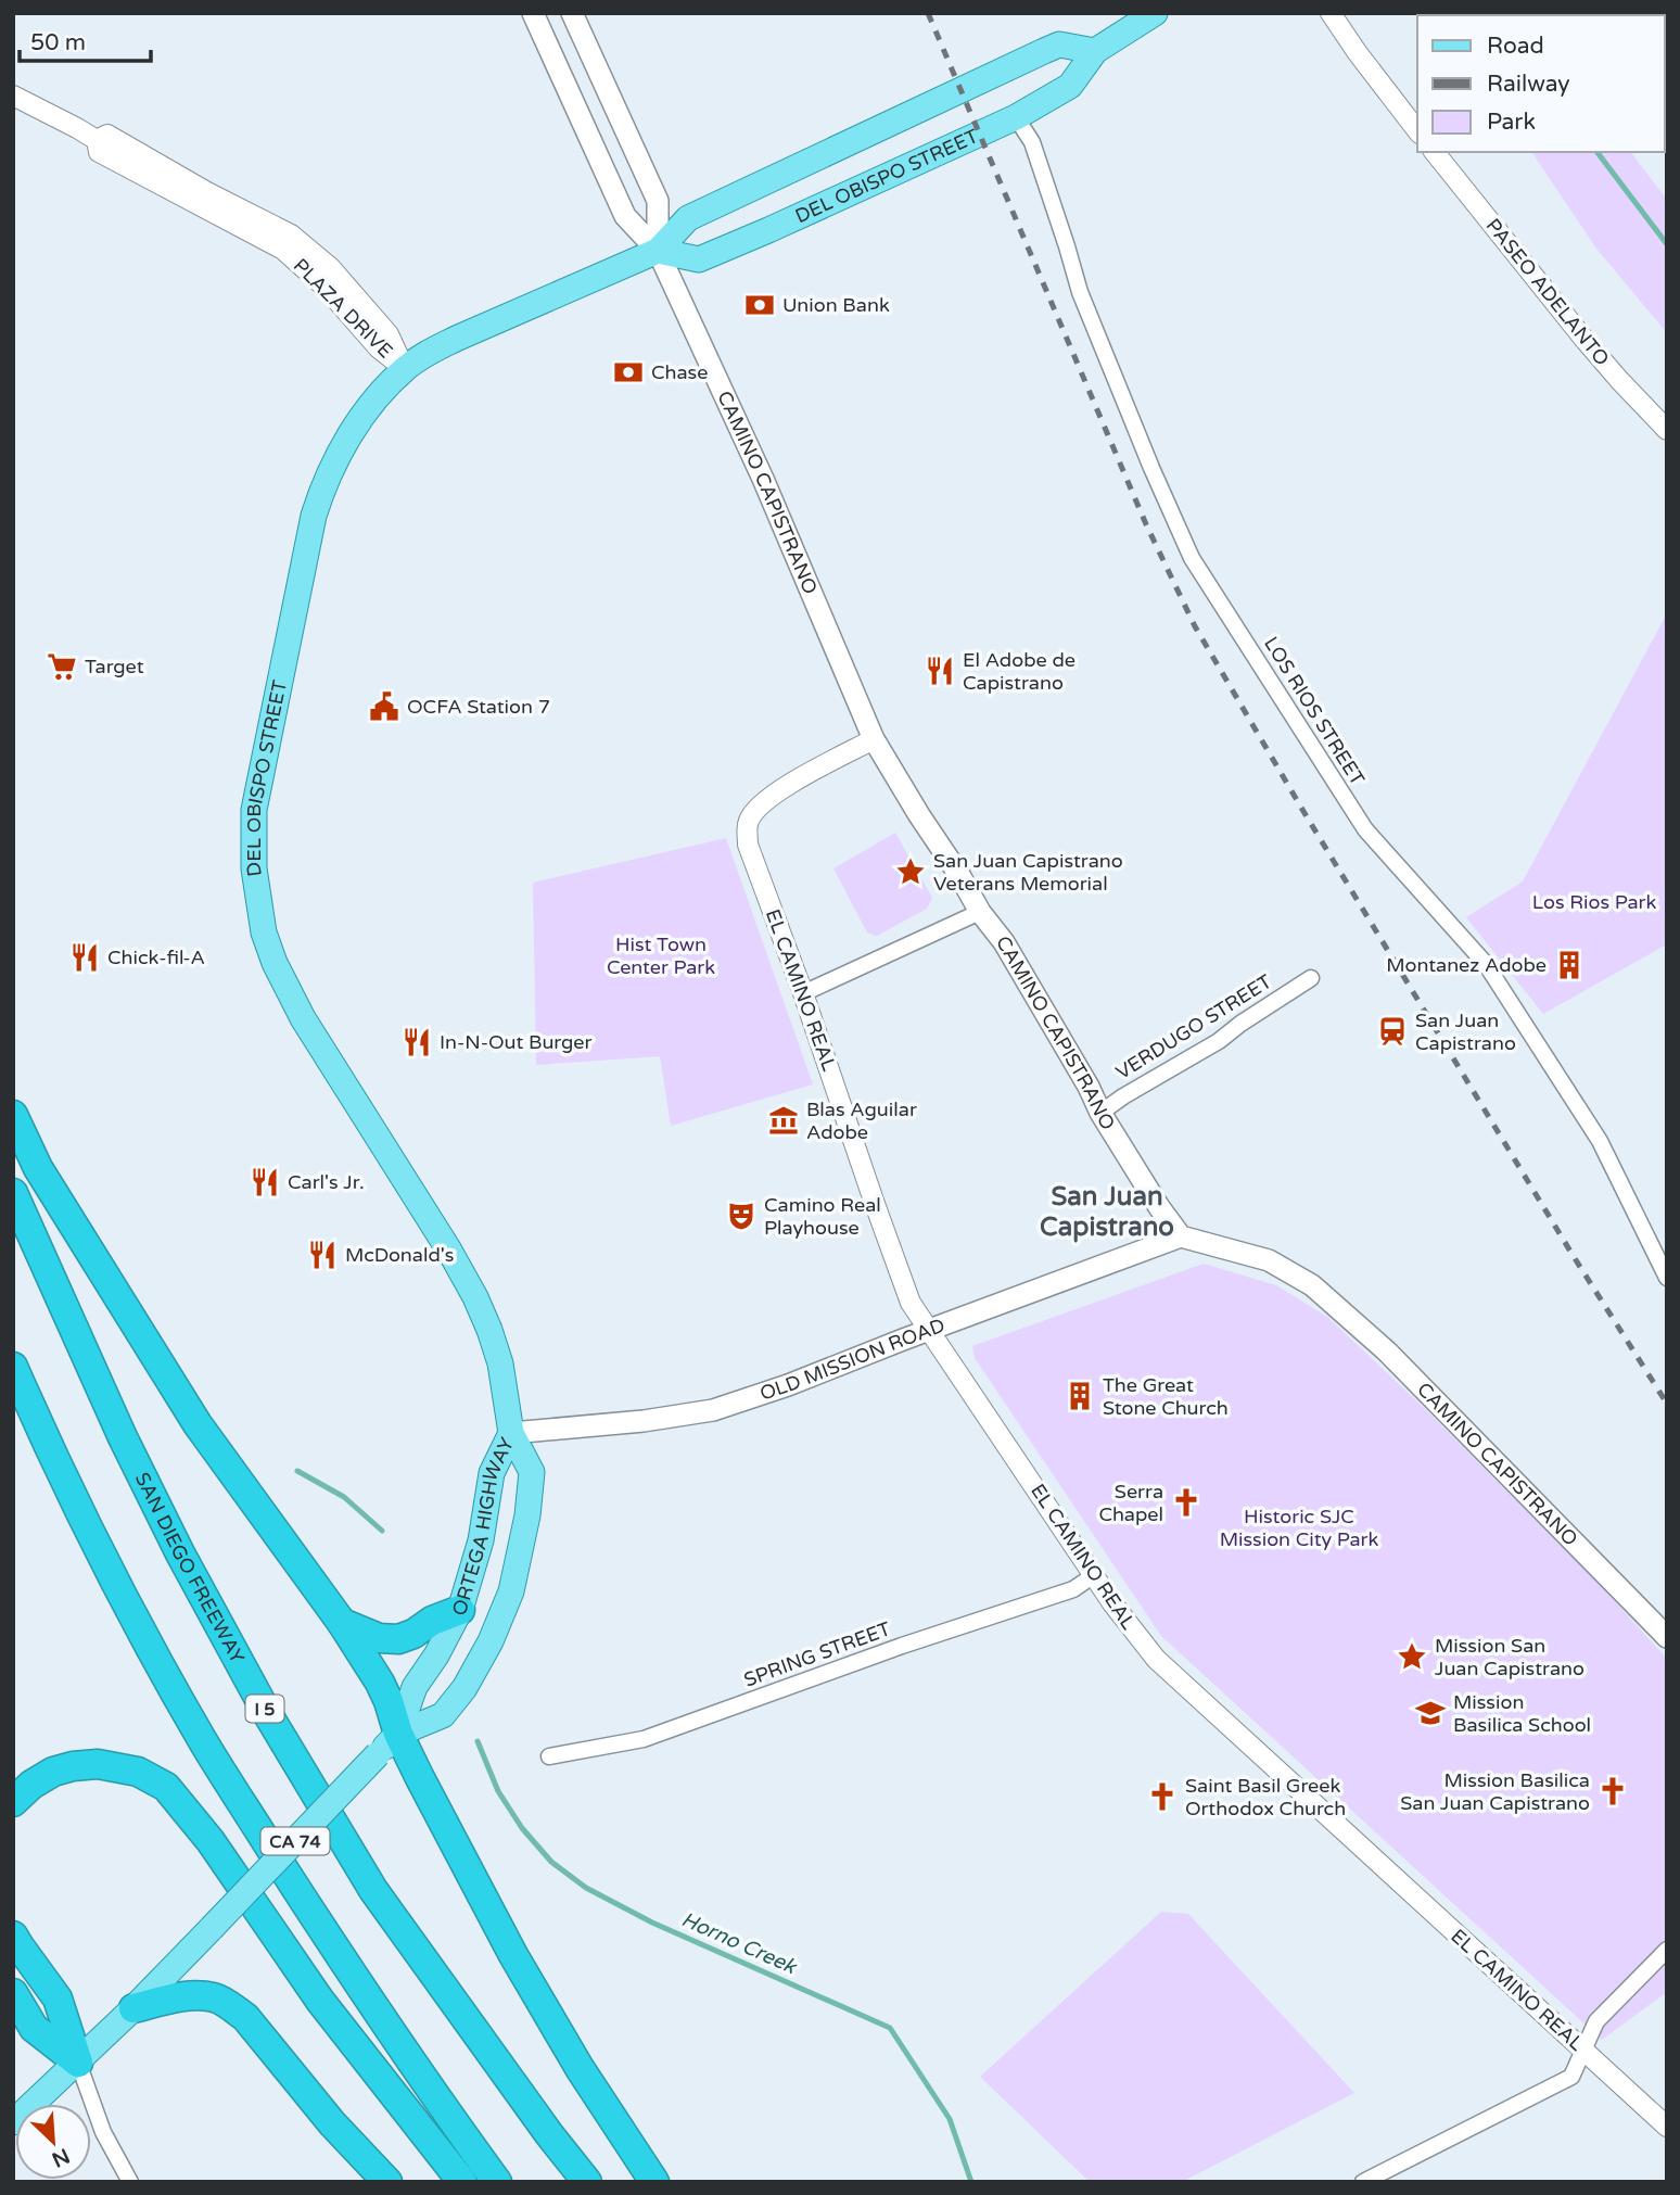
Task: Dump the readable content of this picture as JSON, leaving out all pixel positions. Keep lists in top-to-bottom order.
{
  "streets": {
    "highway": ["SAN DIEGO FREEWAY", "I 5"],
    "main road": [
      "DEL OBISPO STREET",
      "CAMINO CAPISTRANO",
      "OLD MISSION ROAD",
      "ORTEGA HIGHWAY",
      "CA 74"
    ],
    "street": [
      "PASEO ADELANTO",
      "PLAZA DRIVE",
      "LOS RIOS STREET",
      "EL CAMINO REAL",
      "VERDUGO STREET",
      "SPRING STREET"
    ]
  },
  "crossings": [
    ["DEL OBISPO STREET", "PLAZA DRIVE"],
    ["DEL OBISPO STREET", "CAMINO CAPISTRANO"],
    ["DEL OBISPO STREET", "LOS RIOS STREET"],
    ["DEL OBISPO STREET", "OLD MISSION ROAD"],
    ["DEL OBISPO STREET", "ORTEGA HIGHWAY"],
    ["CAMINO CAPISTRANO", "EL CAMINO REAL"],
    ["CAMINO CAPISTRANO", "VERDUGO STREET"],
    ["CAMINO CAPISTRANO", "OLD MISSION ROAD"],
    ["EL CAMINO REAL", "OLD MISSION ROAD"],
    ["EL CAMINO REAL", "SPRING STREET"],
    ["OLD MISSION ROAD", "ORTEGA HIGHWAY"]
  ],
  "districts": ["San Juan Capistrano"],
  "water": ["Horno Creek"],
  "parks": ["Los Rios Park", "Hist Town Center Park", "Historic SJC Mission City Park"],
  "places": {
    "bank": ["Union Bank", "Chase"],
    "supermarket": ["Target"],
    "restaurant": [
      "El Adobe de Capistrano",
      "Chick-fil-A",
      "In-N-Out Burger",
      "Carl's Jr.",
      "McDonald's"
    ],
    "public building": ["OCFA Station 7"],
    "place": ["San Juan Capistrano Veterans Memorial", "Mission San Juan Capistrano"],
    "building": ["Montanez Adobe", "The Great Stone Church"],
    "station": ["San Juan Capistrano"],
    "museum": ["Blas Aguilar Adobe"],
    "theatre": ["Camino Real Playhouse"],
    "church": ["Serra Chapel", "Mission Basilica San Juan Capistrano", "Saint Basil Greek Orthodox Church"],
    "school or university": ["Mission Basilica School"]
  },
  "legend": ["Road", "Railway", "Park"],
  "scale_bar": "50 m",
  "north": "bottom right"
}
